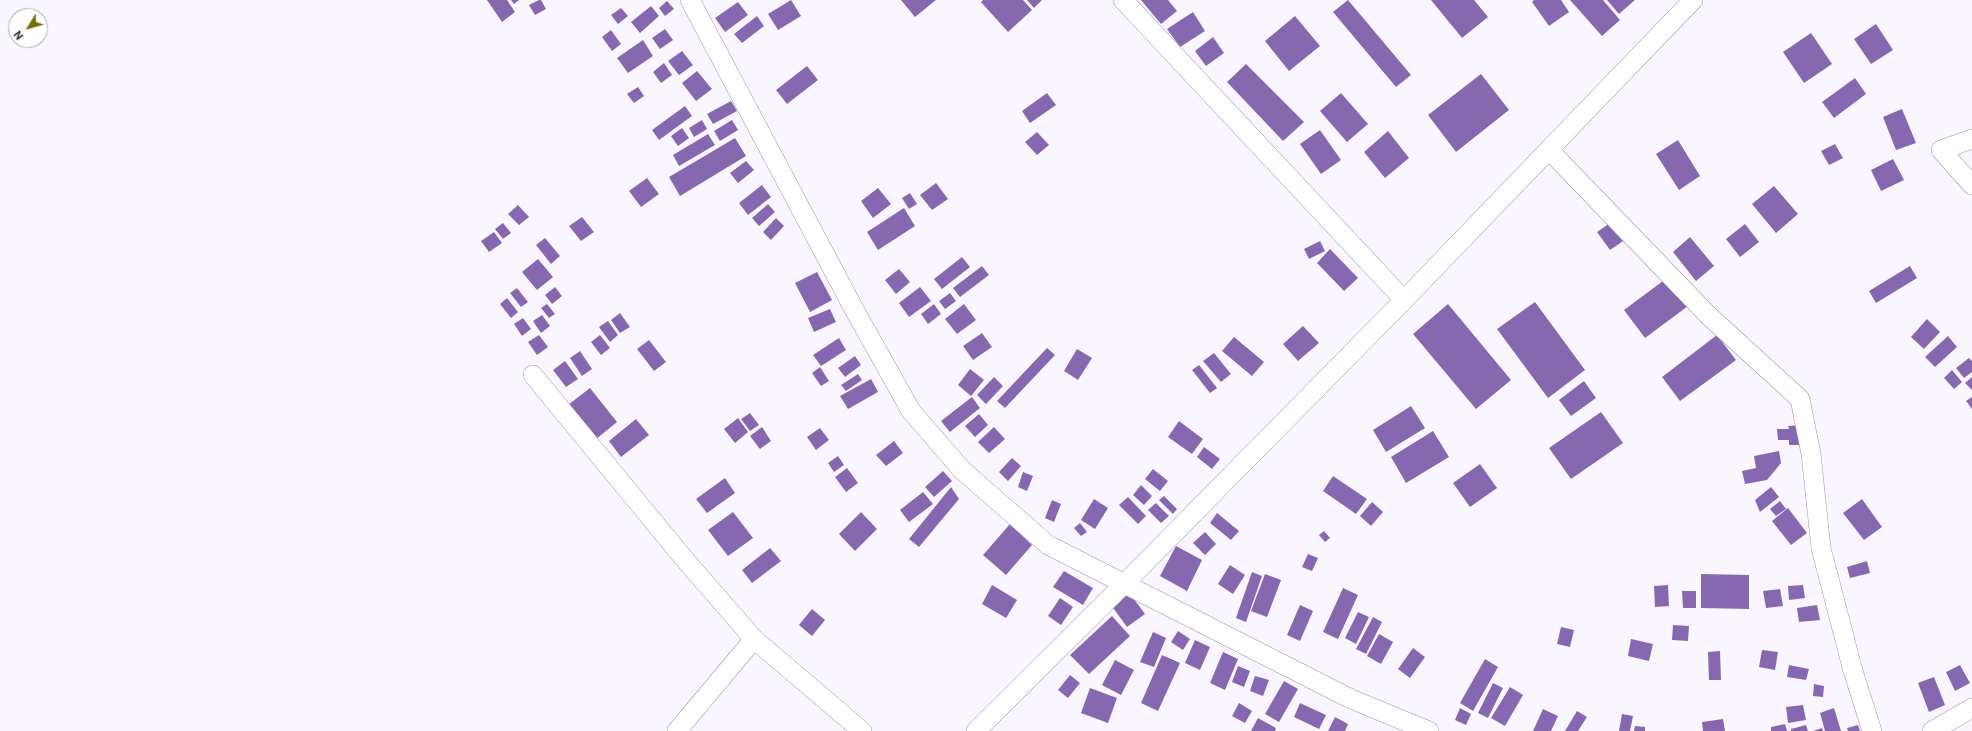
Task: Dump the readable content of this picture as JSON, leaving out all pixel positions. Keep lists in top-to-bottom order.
{
  "north": "bottom left"
}
